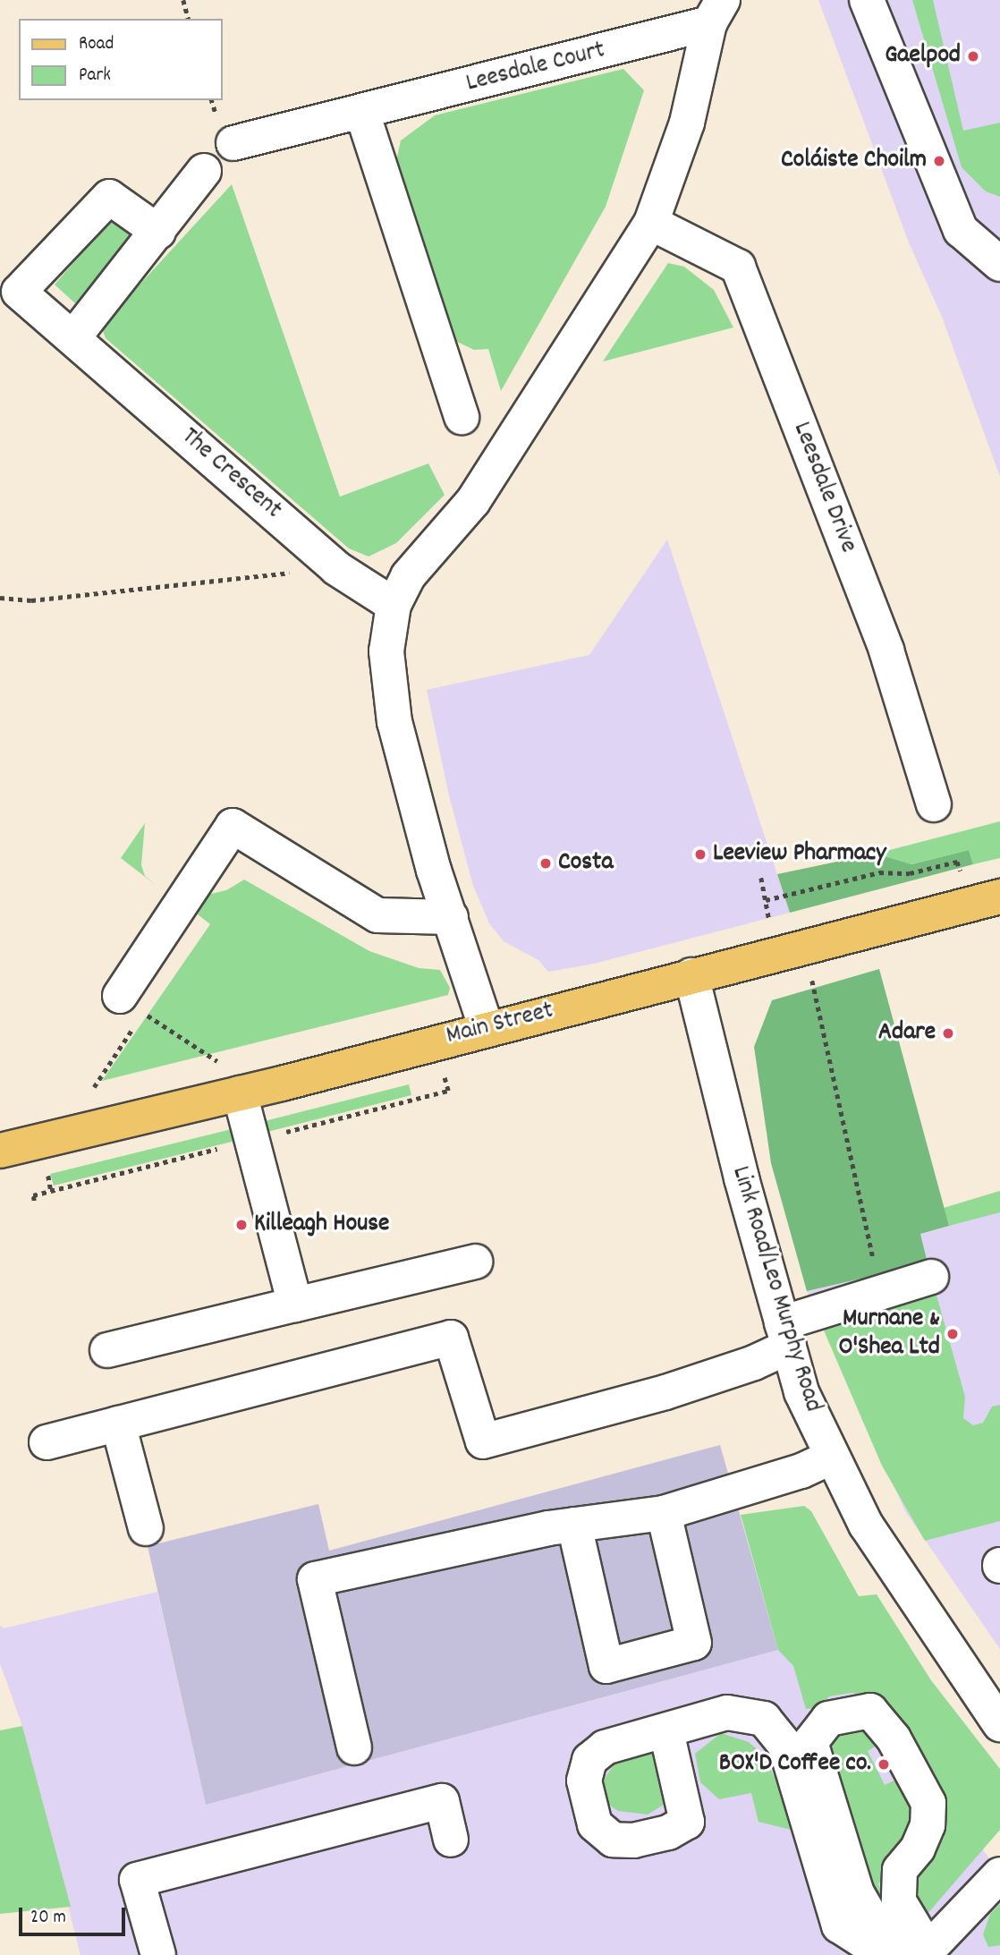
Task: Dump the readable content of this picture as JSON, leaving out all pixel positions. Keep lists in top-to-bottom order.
{
  "streets": {
    "main road": ["Main Street"],
    "street": [
      "Leesdale Court",
      "The Crescent",
      "Leesdale Drive",
      "Link Road/Leo Murphy Road"
    ]
  },
  "crossings": [
    ["Main Street", "Link Road/Leo Murphy Road"]
  ],
  "places": [
    "Gaelpod",
    "Coláiste Choilm",
    "Leeview Pharmacy",
    "Costa",
    "Adare",
    "Killeagh House",
    "Murnane & O'Shea Ltd",
    "BOX'D Coffee co."
  ],
  "legend": ["Road", "Park"],
  "scale_bar": "20 m"
}
